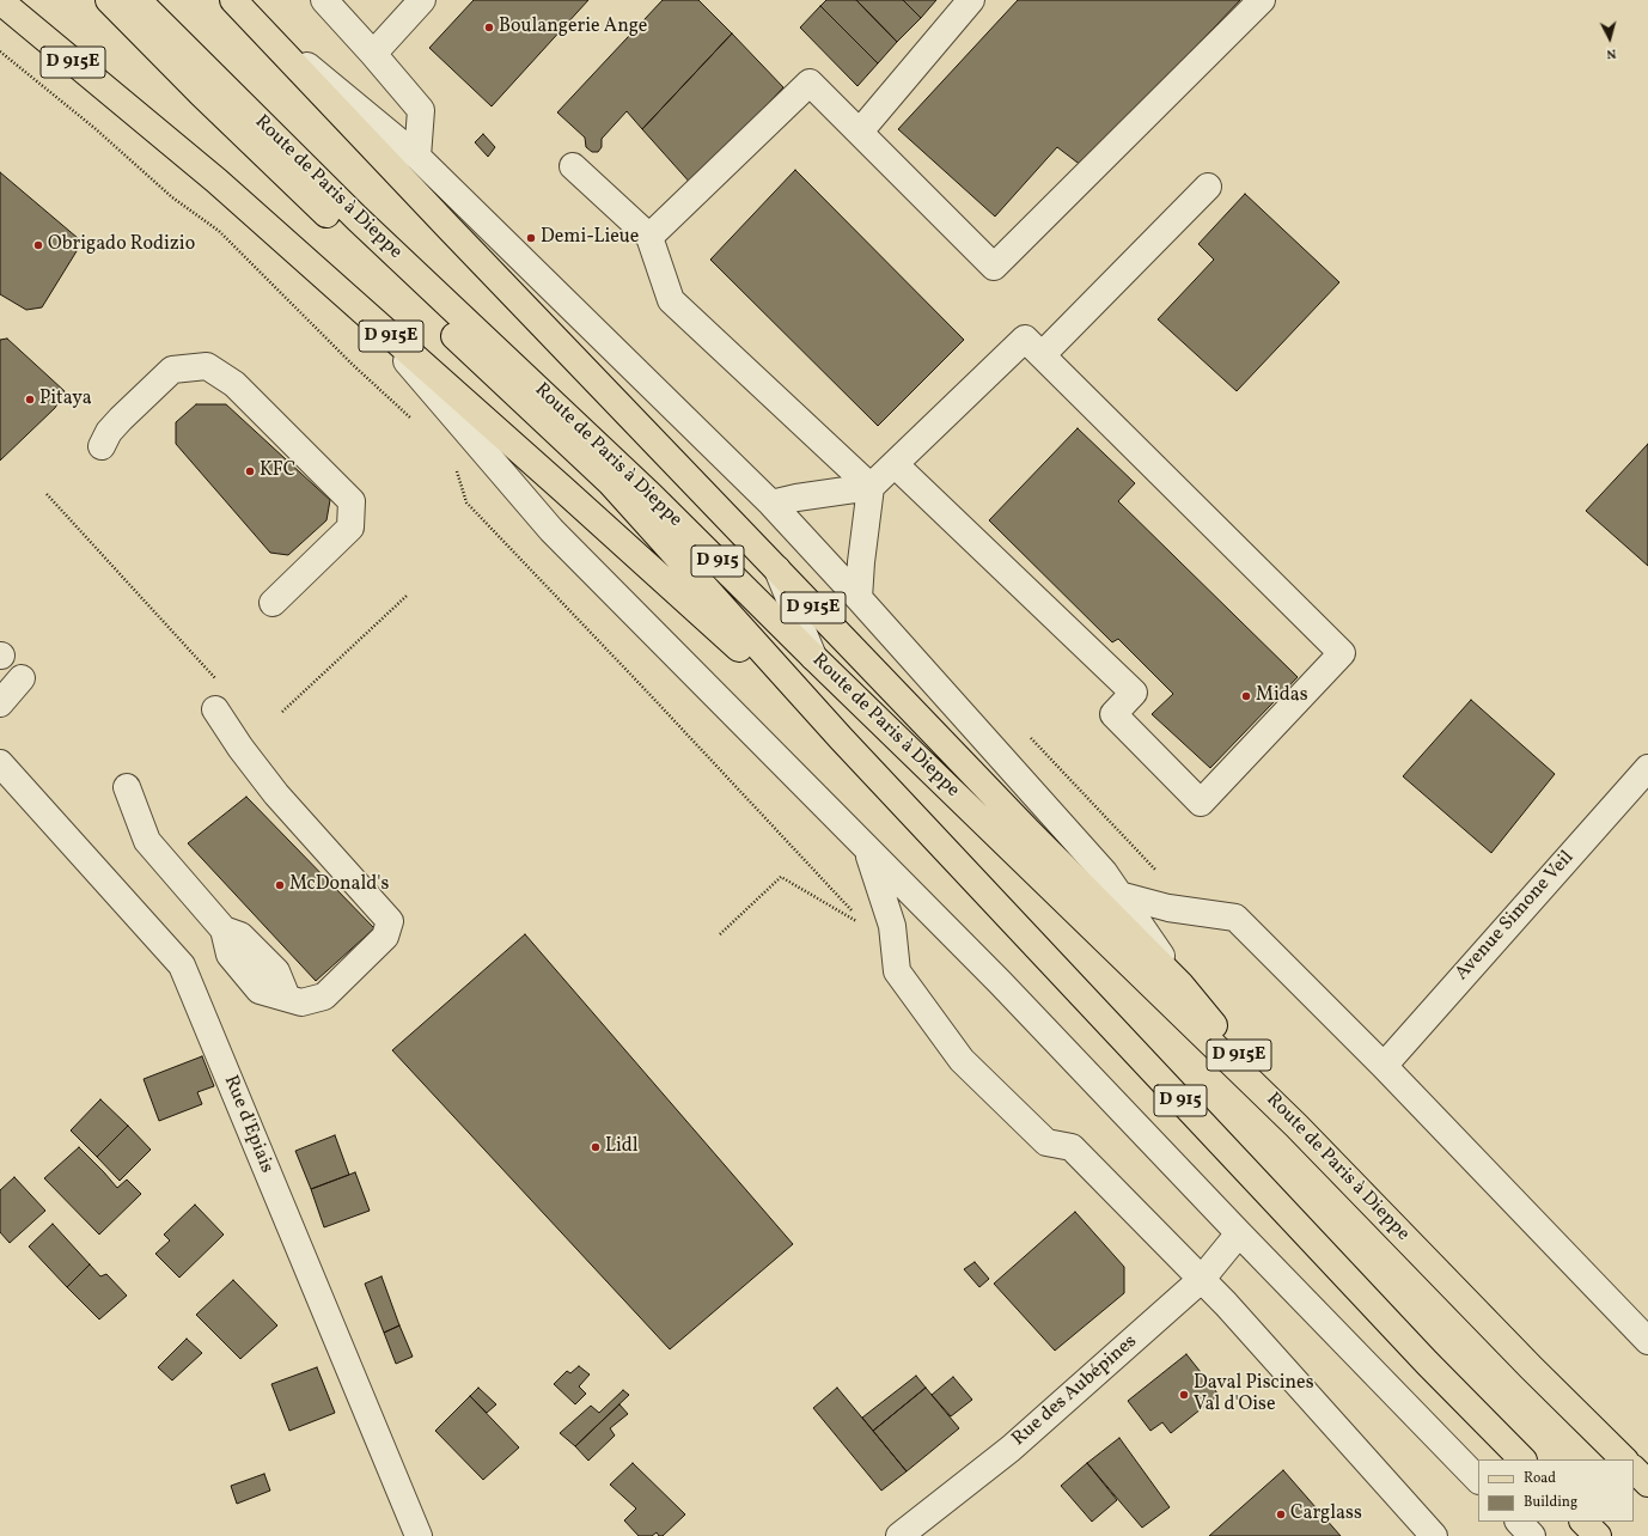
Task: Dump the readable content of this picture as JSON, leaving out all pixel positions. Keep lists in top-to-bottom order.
{
  "streets": {
    "main road": ["D 915E", "Route de Paris à Dieppe", "D 915"],
    "street": ["Avenue Simone Veil", "Rue d'Epiais", "Rue des Aubépines"]
  },
  "crossings": [
    ["D 915E", "Route de Paris à Dieppe"]
  ],
  "places": [
    "Boulangerie Ange",
    "Demi-Lieue",
    "Obrigado Rodizio",
    "Pitaya",
    "KFC",
    "Midas",
    "McDonald's",
    "Lidl",
    "Daval Piscines Val d'Oise",
    "Carglass"
  ],
  "legend": ["Road", "Building"],
  "north": "bottom"
}
